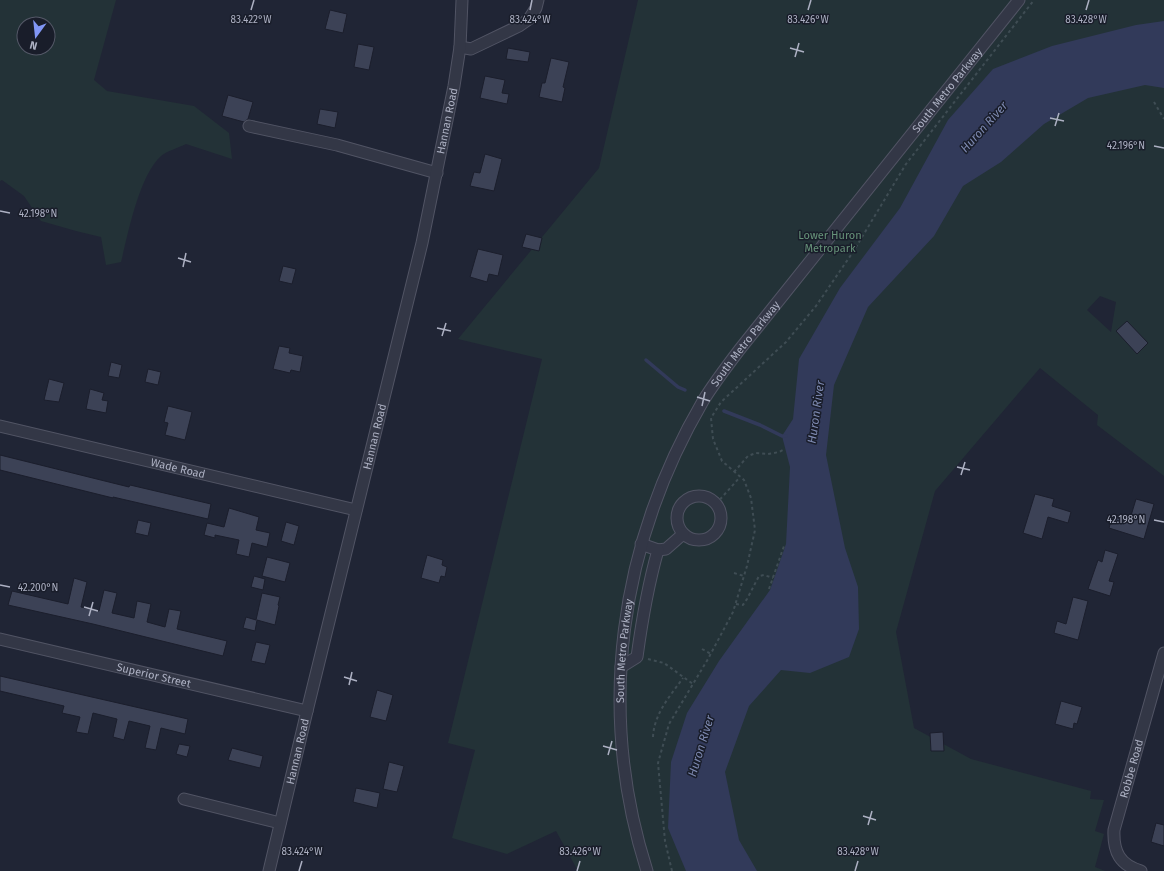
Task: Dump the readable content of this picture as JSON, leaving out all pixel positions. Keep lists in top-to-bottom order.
{
  "streets": {
    "street": [
      "South Metro Parkway",
      "Hannan Road",
      "Wade Road",
      "Superior Street",
      "Robbe Road"
    ]
  },
  "crossings": [
    ["Hannan Road", "Wade Road"],
    ["Hannan Road", "Superior Street"]
  ],
  "water": ["Huron River"],
  "parks": ["Lower Huron Metropark"],
  "north": "bottom",
  "coordinates": [
    "83.422°W",
    "83.424°W",
    "83.426°W",
    "83.428°W",
    "42.196°N",
    "42.198°N",
    "42.200°N"
  ]
}
